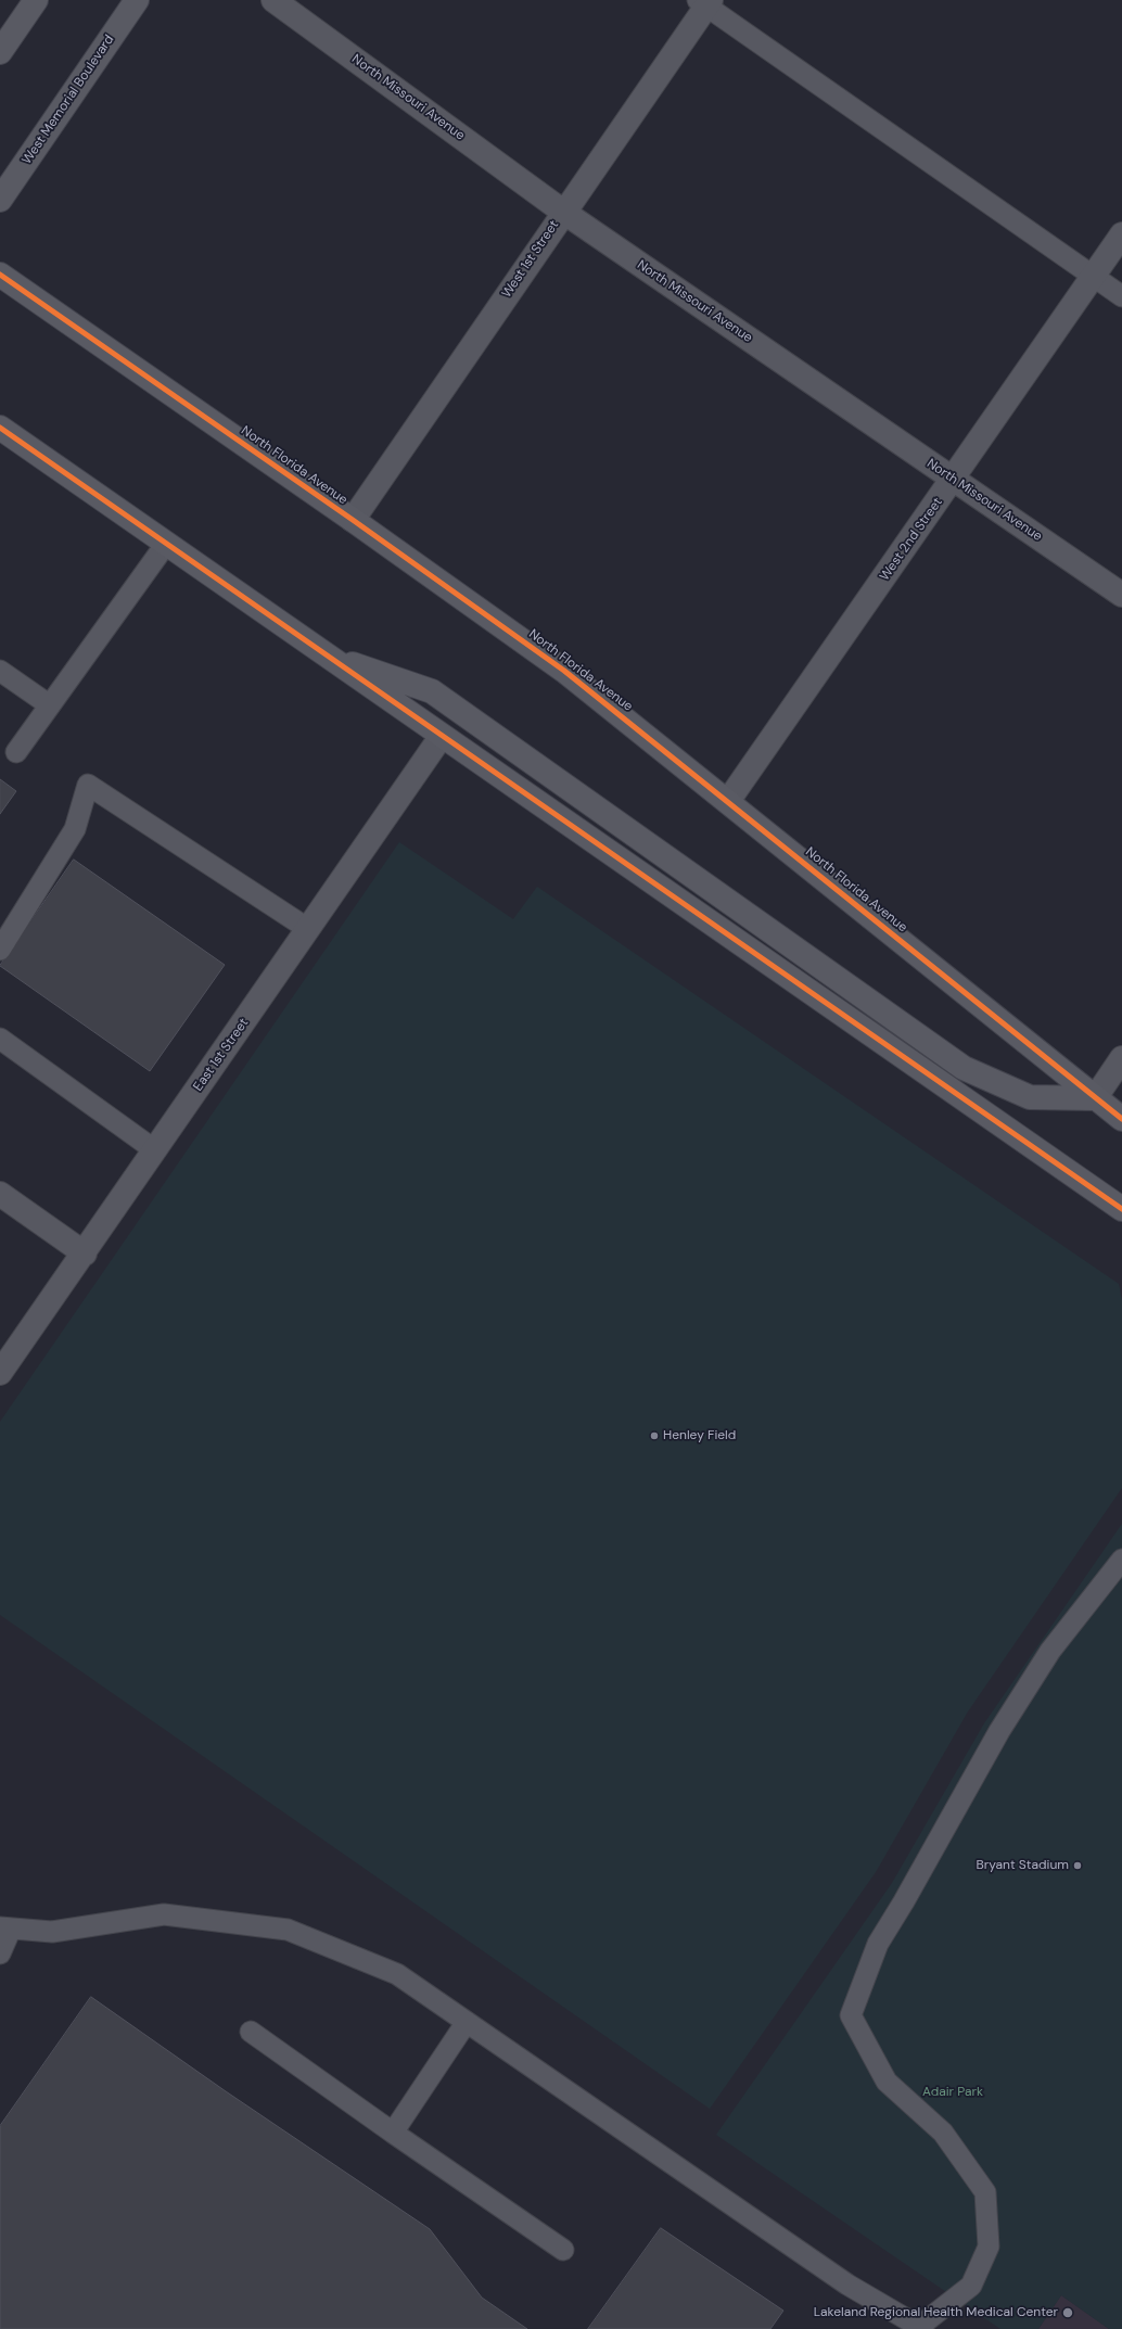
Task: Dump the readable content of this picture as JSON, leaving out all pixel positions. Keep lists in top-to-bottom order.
{
  "streets": {
    "main road": ["West Memorial Boulevard", "North Florida Avenue"],
    "street": [
      "North Missouri Avenue",
      "West 1st Street",
      "West 2nd Street",
      "East 1st Street"
    ]
  },
  "crossings": [
    ["North Missouri Avenue", "West 1st Street"],
    ["North Missouri Avenue", "West 2nd Street"],
    ["West 1st Street", "North Florida Avenue"],
    ["North Florida Avenue", "West 2nd Street"]
  ],
  "parks": ["Adair Park"],
  "places": ["Henley Field", "Bryant Stadium", "Lakeland Regional Health Medical Center"]
}
